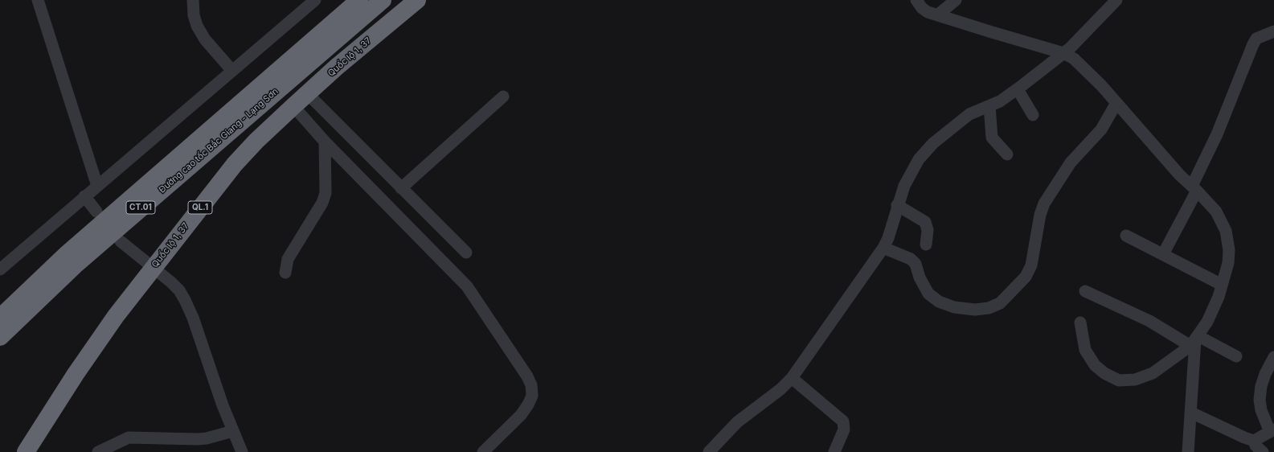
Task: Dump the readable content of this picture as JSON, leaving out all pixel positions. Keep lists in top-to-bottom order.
{
  "streets": {
    "highway": [
      "Quốc lộ 1, 37",
      "Đường cao tốc Bắc Giang - Lạng Sơn",
      "CT.01",
      "QL.1"
    ]
  }
}
